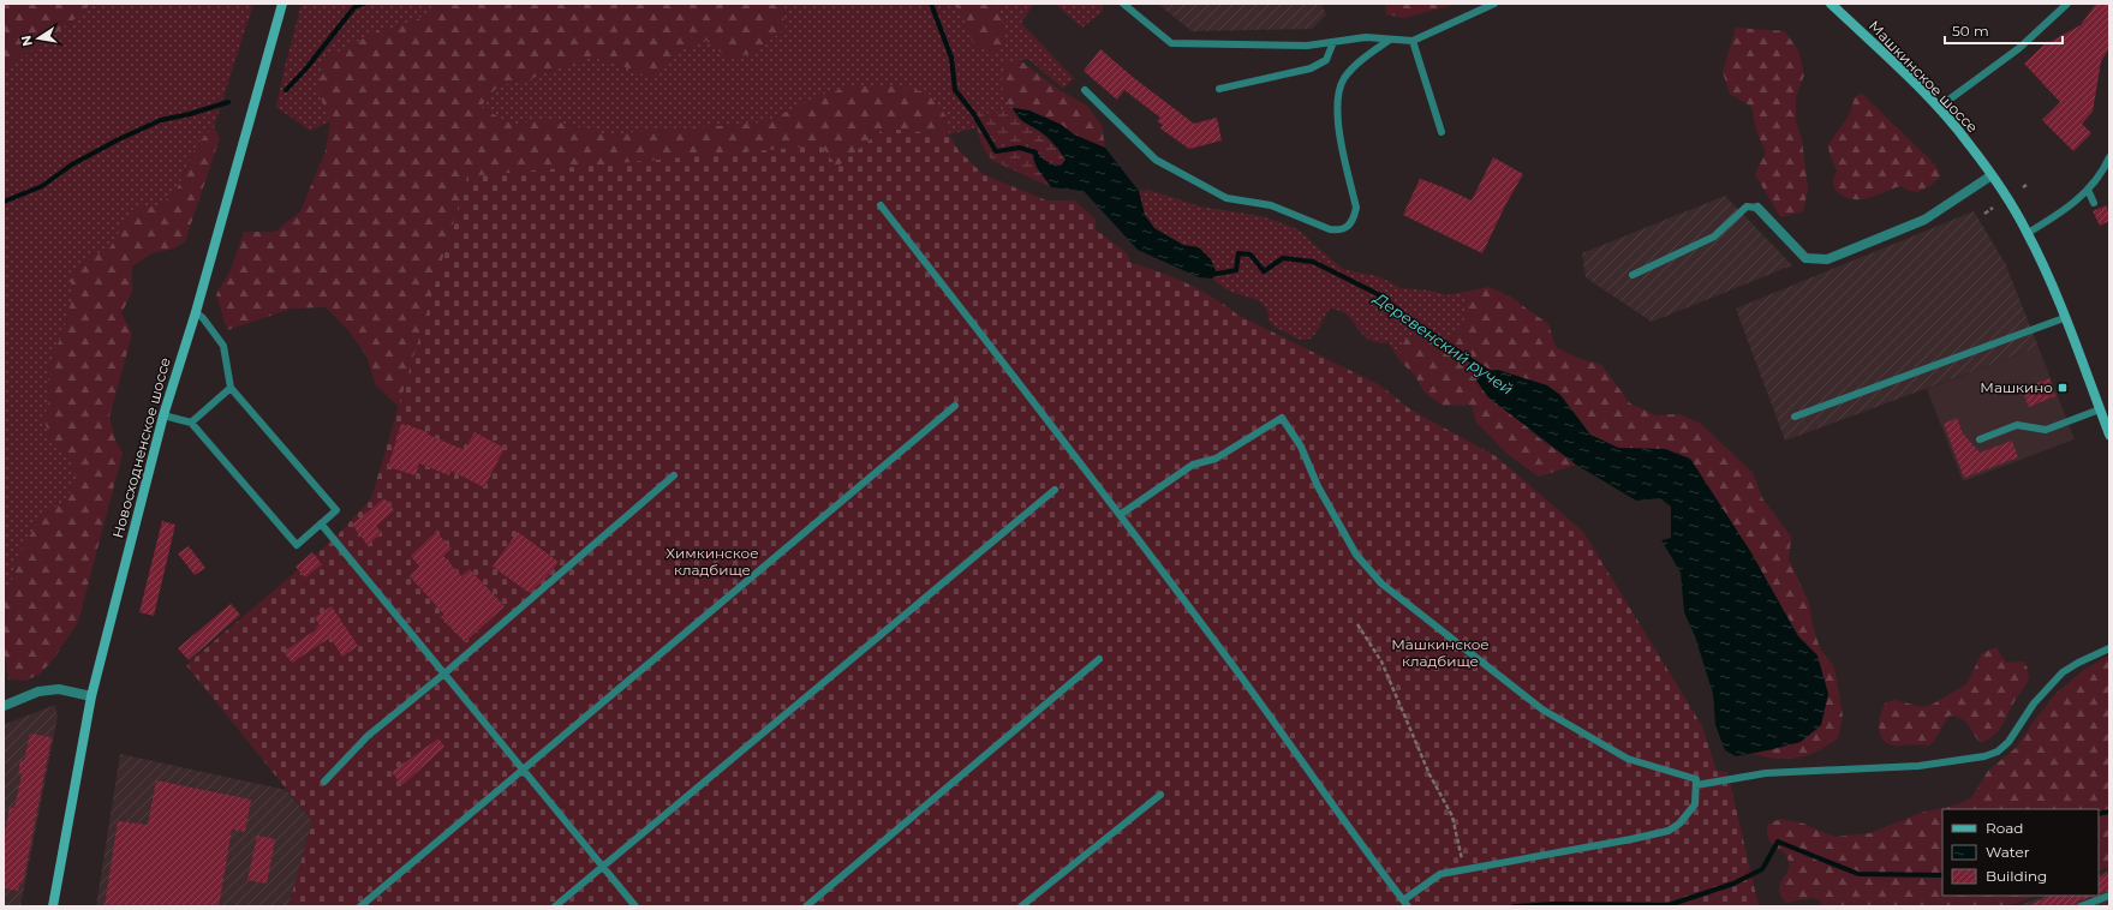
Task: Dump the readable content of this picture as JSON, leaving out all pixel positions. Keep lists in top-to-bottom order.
{
  "streets": {
    "main road": ["Машкинское шоссе", "Новосходненское шоссе"]
  },
  "water": ["Деревенский ручей"],
  "parks": ["Химкинское кладбище", "Машкинское кладбище"],
  "places": {
    "transit": ["Машкино"]
  },
  "legend": ["Road", "Water", "Building"],
  "scale_bar": "50 m",
  "north": "left"
}
